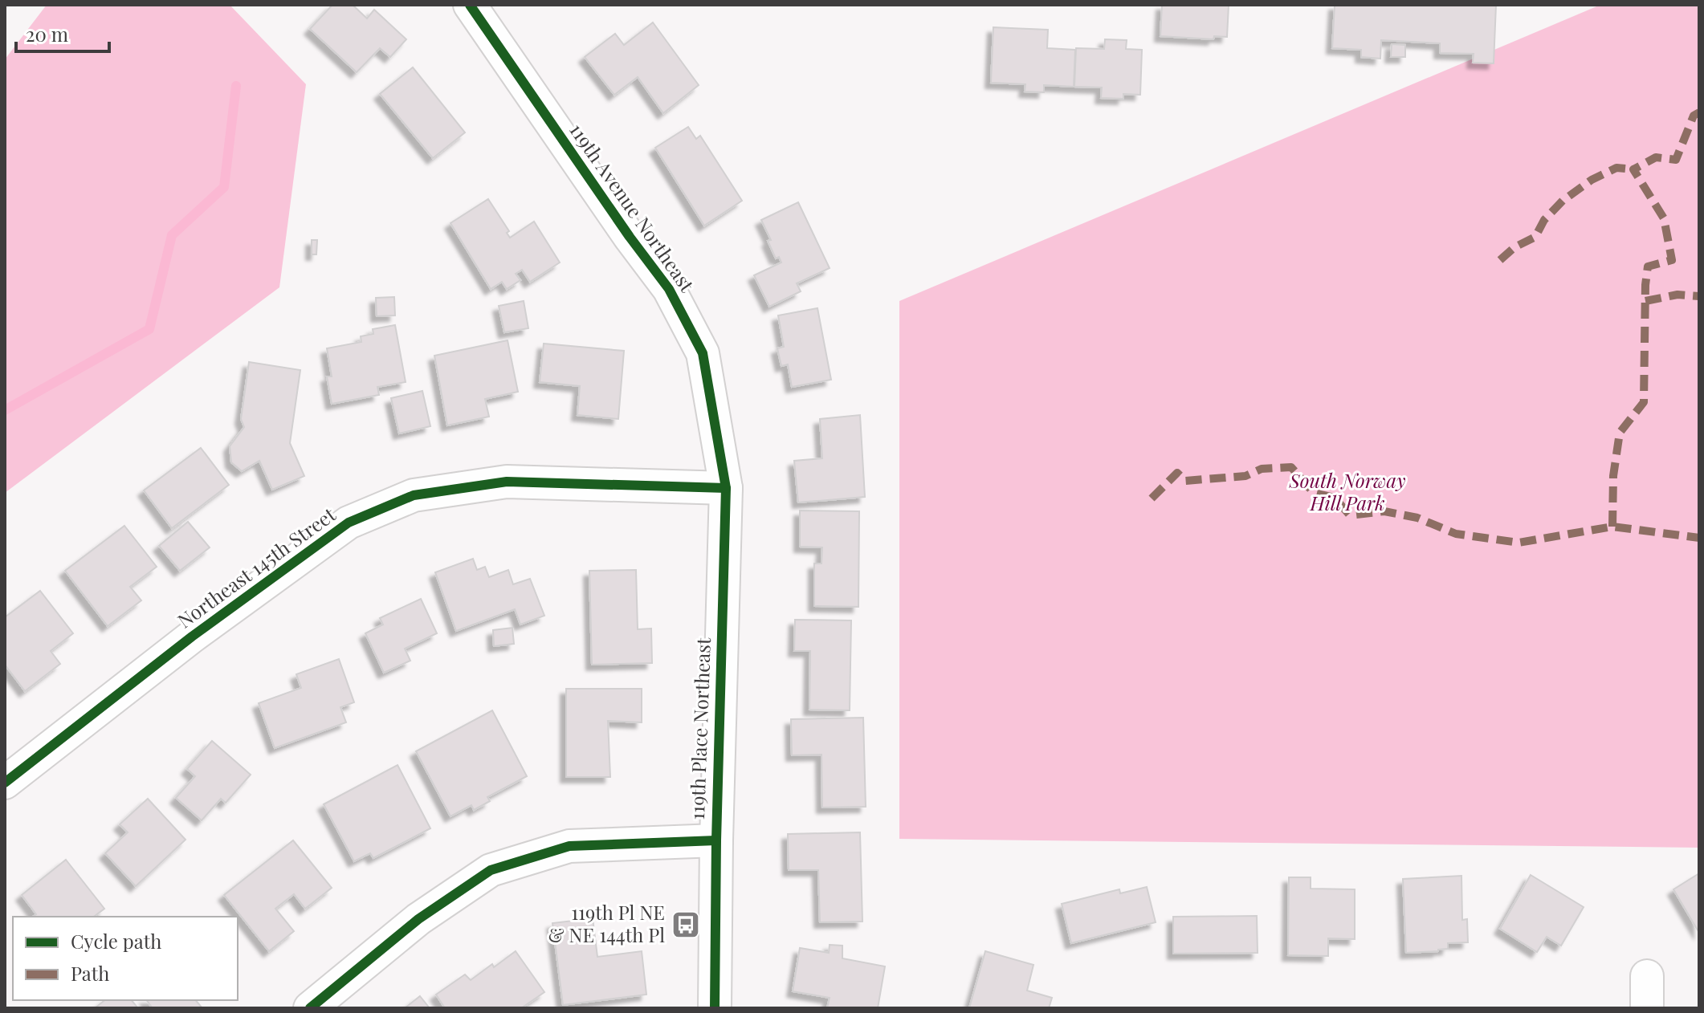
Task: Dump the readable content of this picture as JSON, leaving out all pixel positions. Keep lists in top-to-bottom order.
{
  "streets": {
    "street": ["119th Avenue Northeast", "Northeast 145th Street", "119th Place Northeast"]
  },
  "crossings": [
    ["119th Avenue Northeast", "Northeast 145th Street"],
    ["119th Avenue Northeast", "119th Place Northeast"],
    ["Northeast 145th Street", "119th Place Northeast"]
  ],
  "parks": ["South Norway Hill Park"],
  "places": {
    "bus stop": ["119th Pl NE & NE 144th Pl"]
  },
  "legend": ["Cycle path", "Path"],
  "scale_bar": "20 m"
}
